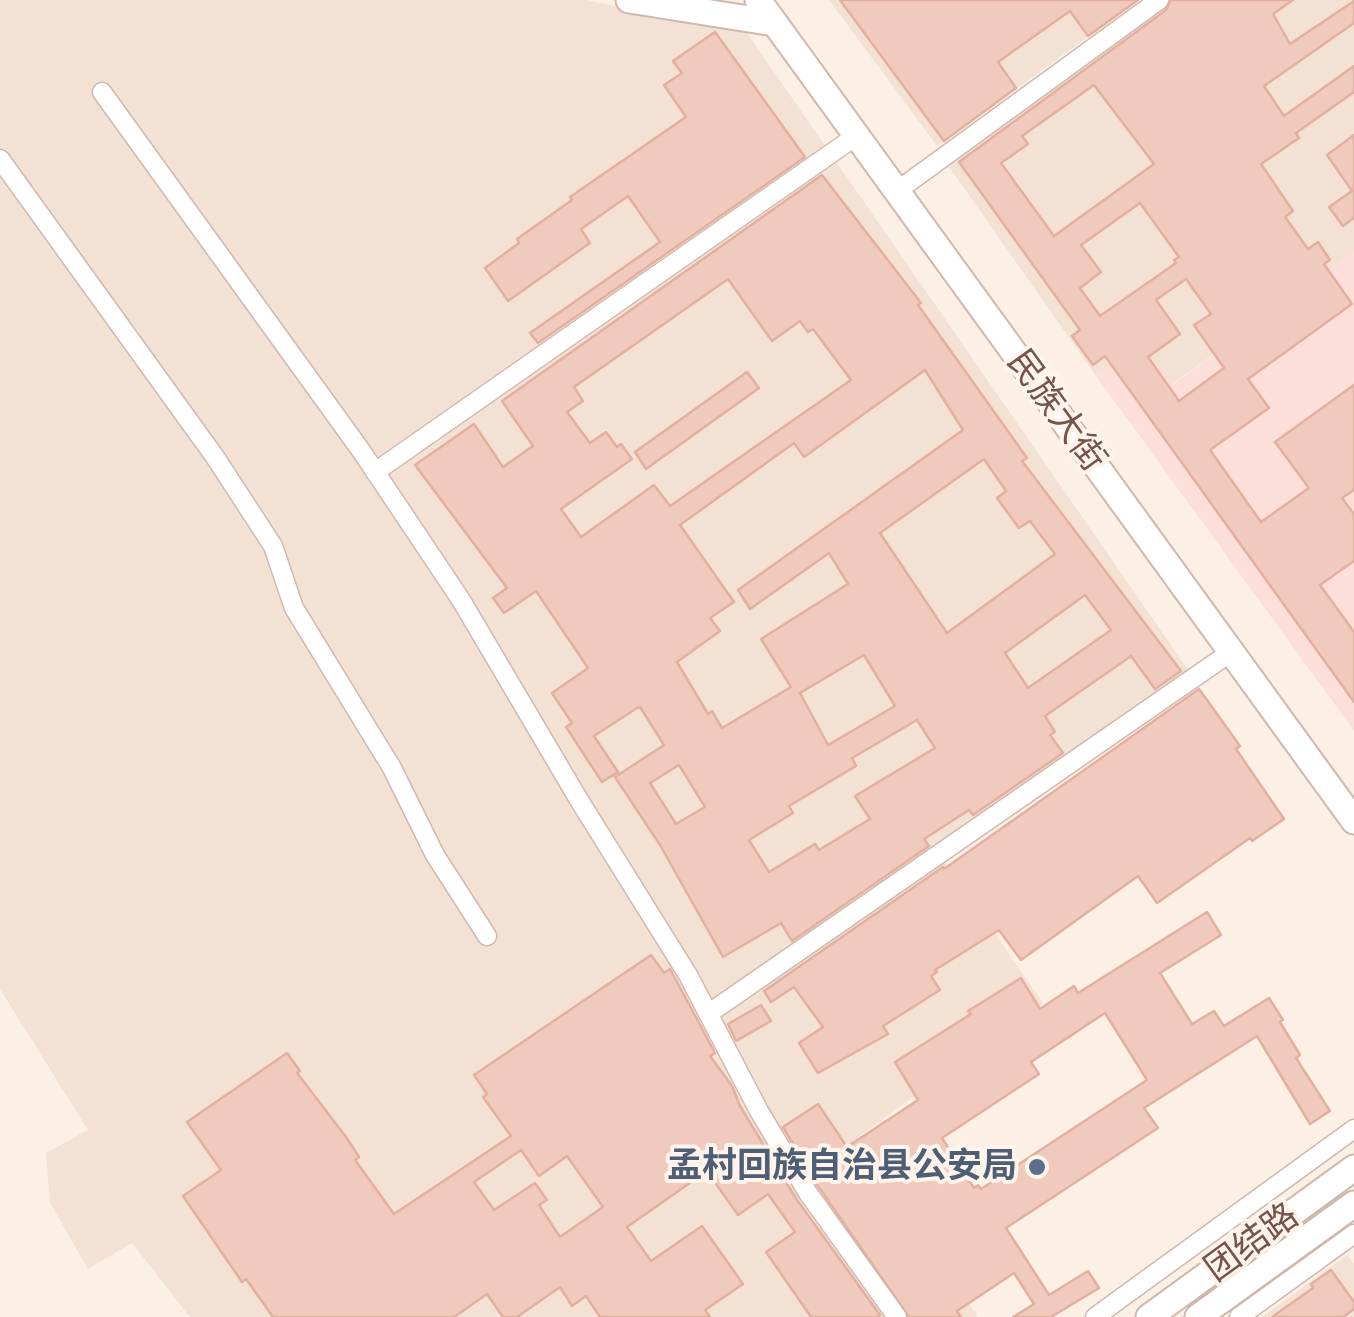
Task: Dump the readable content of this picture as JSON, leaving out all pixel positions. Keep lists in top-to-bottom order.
{
  "streets": {
    "main road": ["民族大街", "团结路"]
  },
  "places": ["孟村回族自治县公安局"]
}
